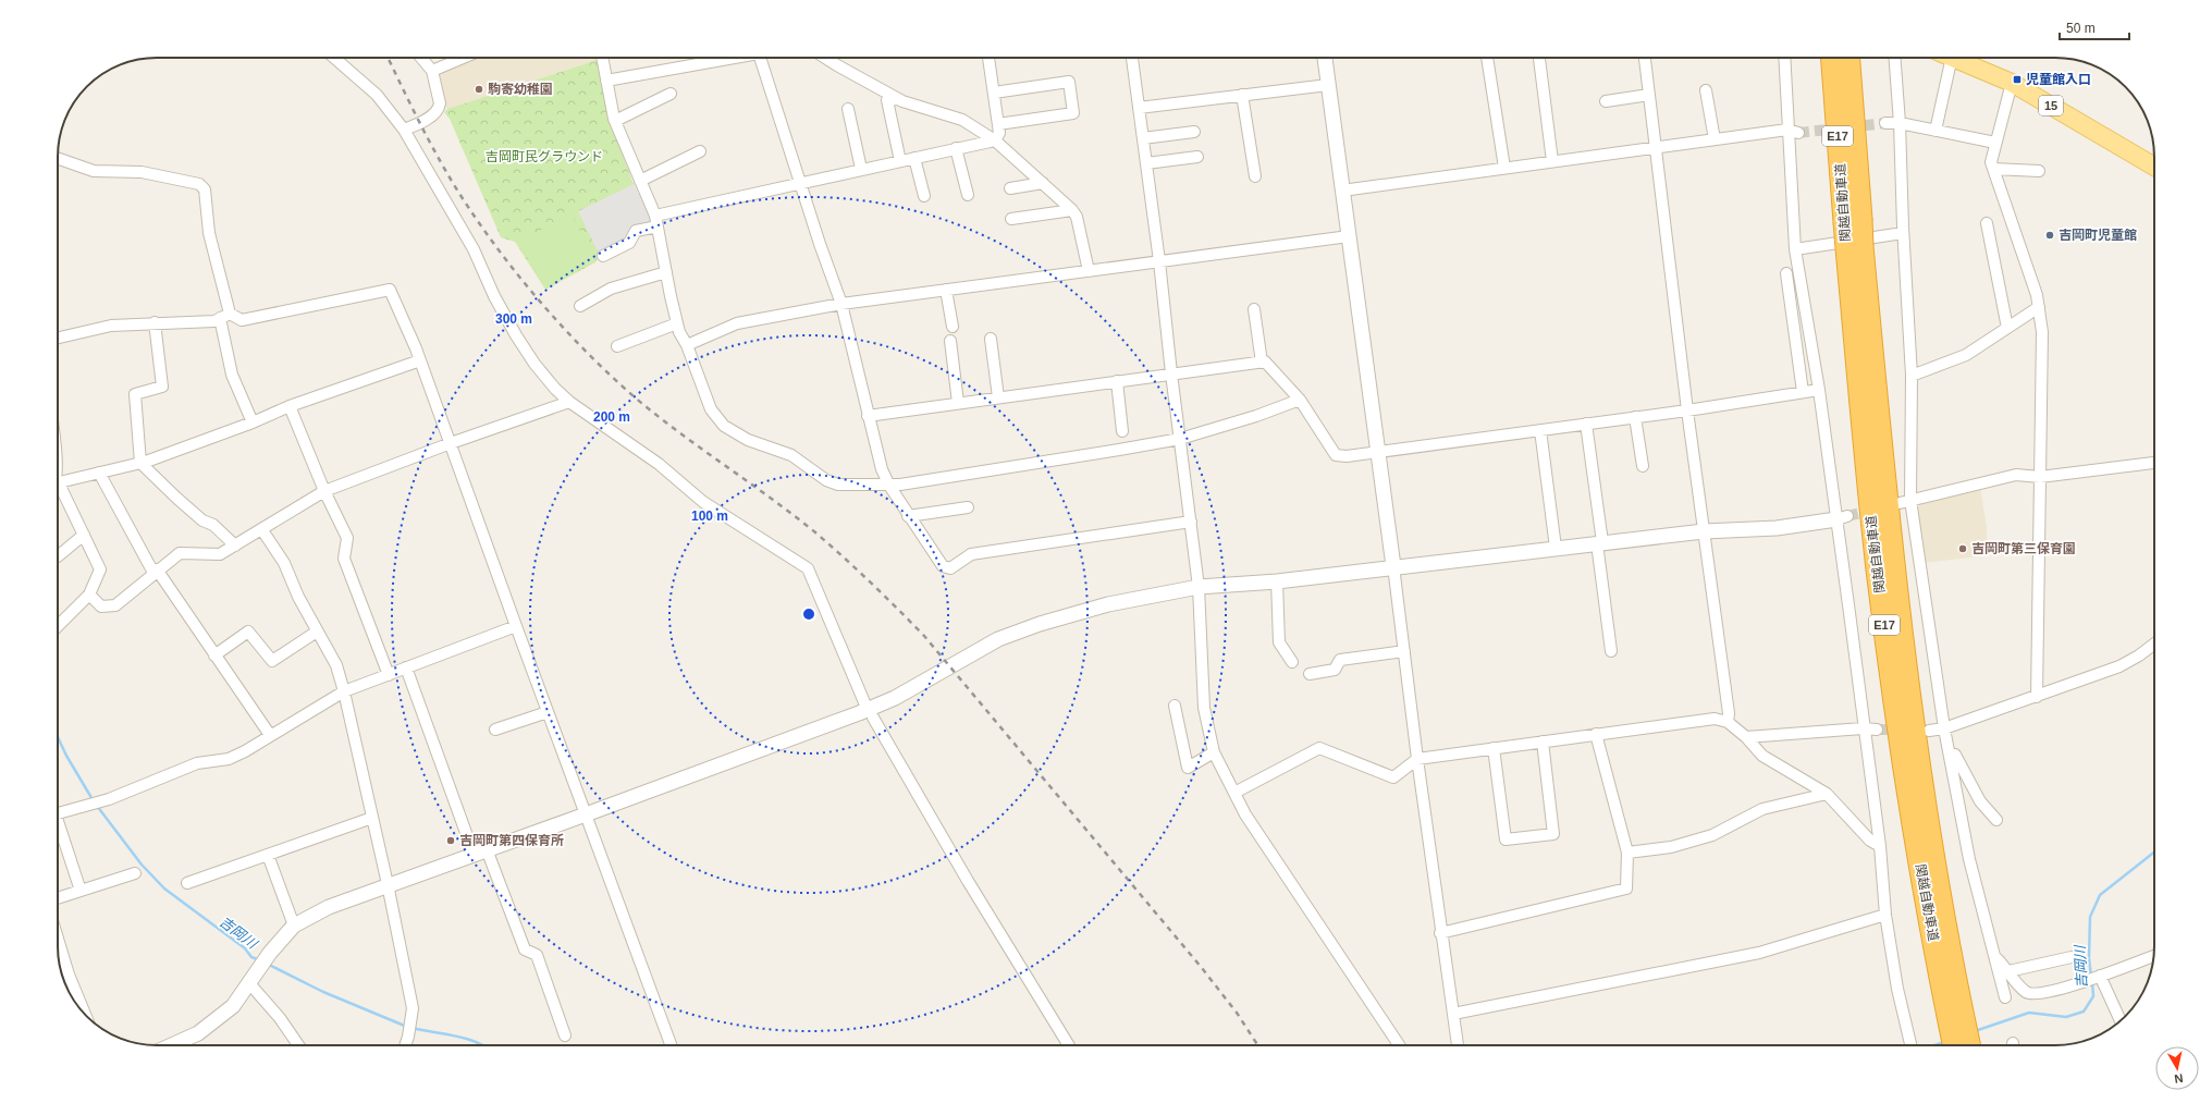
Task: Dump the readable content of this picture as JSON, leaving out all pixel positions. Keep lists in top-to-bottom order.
{
  "streets": {
    "highway": ["E17", "関越自動車道"],
    "main road": ["15"]
  },
  "water": ["吉岡川"],
  "parks": ["吉岡町民グラウンド"],
  "places": {
    "transit": ["児童館入口"],
    "other": [
      "駒寄幼稚園",
      "吉岡町児童館",
      "吉岡町第三保育園",
      "吉岡町第四保育所"
    ]
  },
  "scale_bar": "50 m",
  "north": "bottom",
  "rings": ["300 m", "200 m", "100 m"]
}
